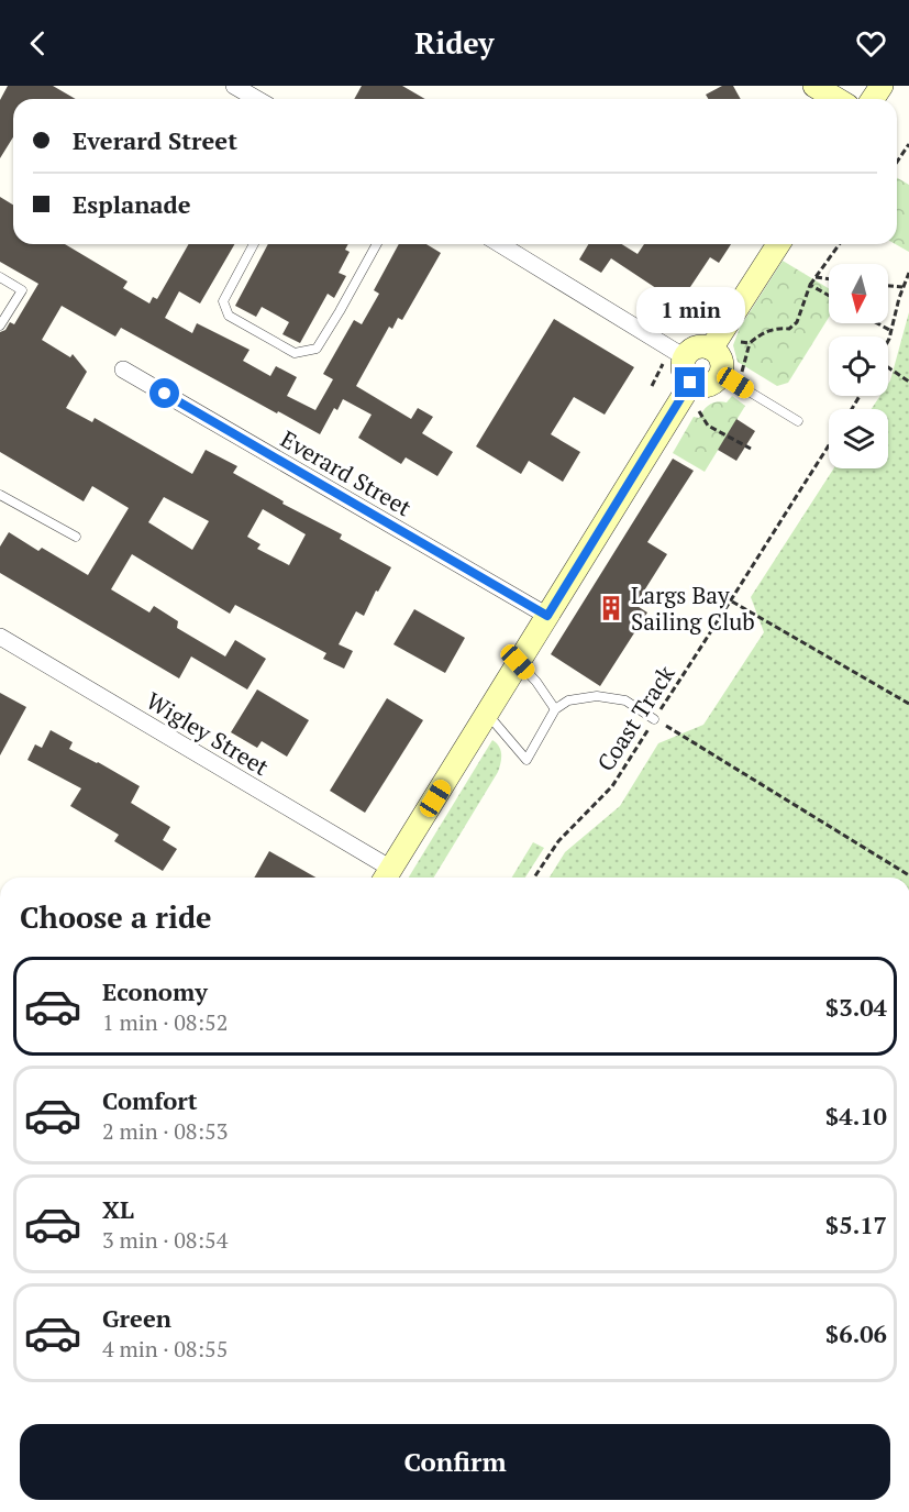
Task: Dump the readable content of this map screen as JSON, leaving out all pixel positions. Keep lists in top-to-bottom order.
{
  "streets": {
    "street": ["Everard Street", "Wigley Street"],
    "path": ["Coast Track"]
  },
  "places": {
    "building": ["Largs Bay Sailing Club"]
  },
  "north": "bottom",
  "page": {
    "header": "Ridey",
    "banner": ["Everard Street", "Esplanade"],
    "bubble": "1 min",
    "heading": "Choose a ride",
    "list": [
      {
        "name": "Economy",
        "note": "1 min · 08:52",
        "value": "$3.04"
      },
      {
        "name": "Comfort",
        "note": "2 min · 08:53",
        "value": "$4.10"
      },
      {
        "name": "XL",
        "note": "3 min · 08:54",
        "value": "$5.17"
      },
      {
        "name": "Green",
        "note": "4 min · 08:55",
        "value": "$6.06"
      }
    ],
    "buttons": "Confirm"
  }
}
